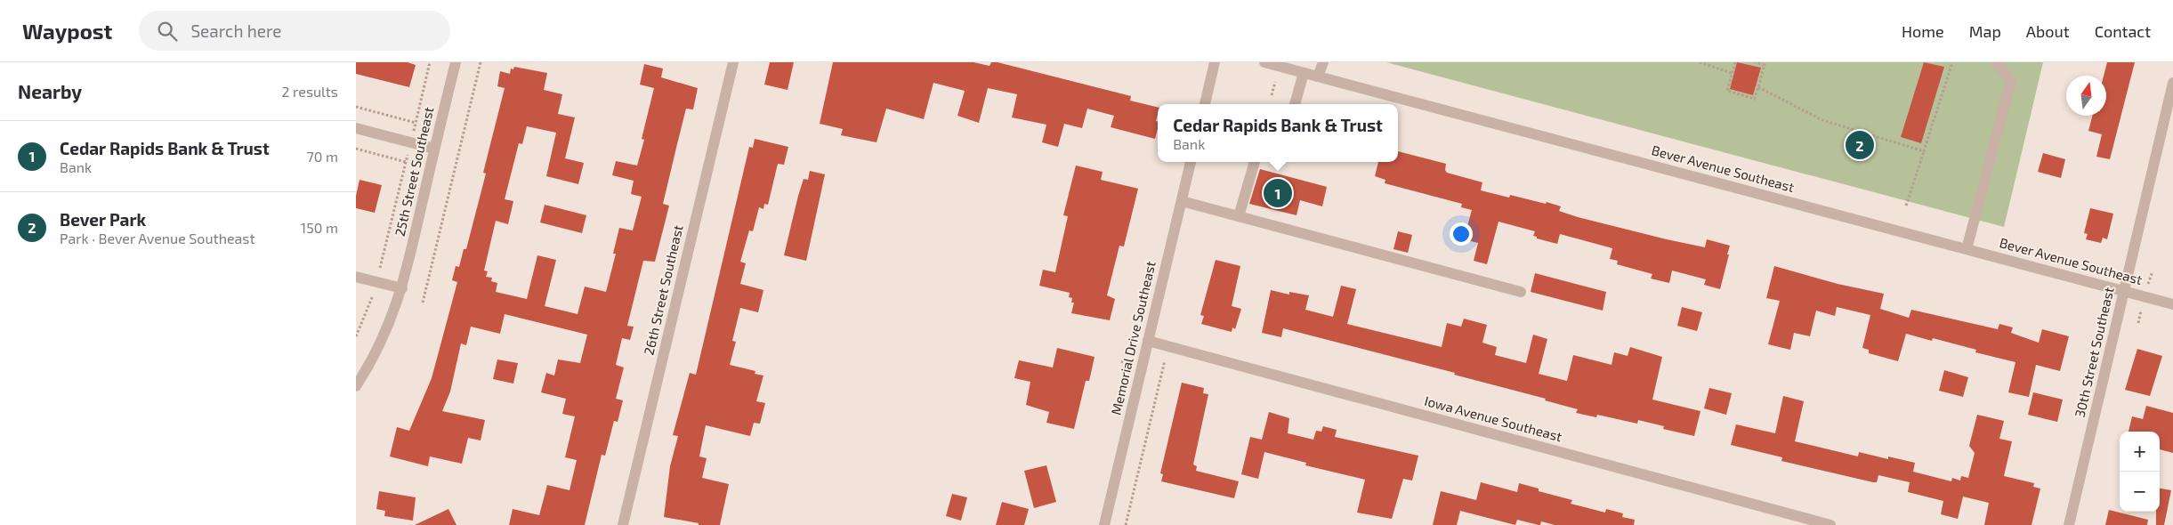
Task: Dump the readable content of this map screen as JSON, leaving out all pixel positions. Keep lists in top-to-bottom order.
{
  "streets": {
    "street": [
      "Bever Avenue Southeast",
      "25th Street Southeast",
      "26th Street Southeast",
      "Memorial Drive Southeast",
      "30th Street Southeast",
      "Iowa Avenue Southeast"
    ]
  },
  "crossings": [
    ["Bever Avenue Southeast", "30th Street Southeast"],
    ["Memorial Drive Southeast", "Iowa Avenue Southeast"]
  ],
  "north": "top",
  "page": {
    "header": "Waypost",
    "search": "Search here",
    "nav": [
      "Home",
      "Map",
      "About",
      "Contact"
    ],
    "heading": ["Nearby", "2 results"],
    "popup": ["Cedar Rapids Bank & Trust", "Bank"],
    "list": [
      {
        "mark": "1",
        "name": "Cedar Rapids Bank & Trust",
        "note": "Bank",
        "value": "70 m"
      },
      {
        "mark": "2",
        "name": "Bever Park",
        "note": "Park · Bever Avenue Southeast",
        "value": "150 m"
      }
    ],
    "pins": ["2", "1"],
    "map_buttons": ["+", "−"]
  }
}
